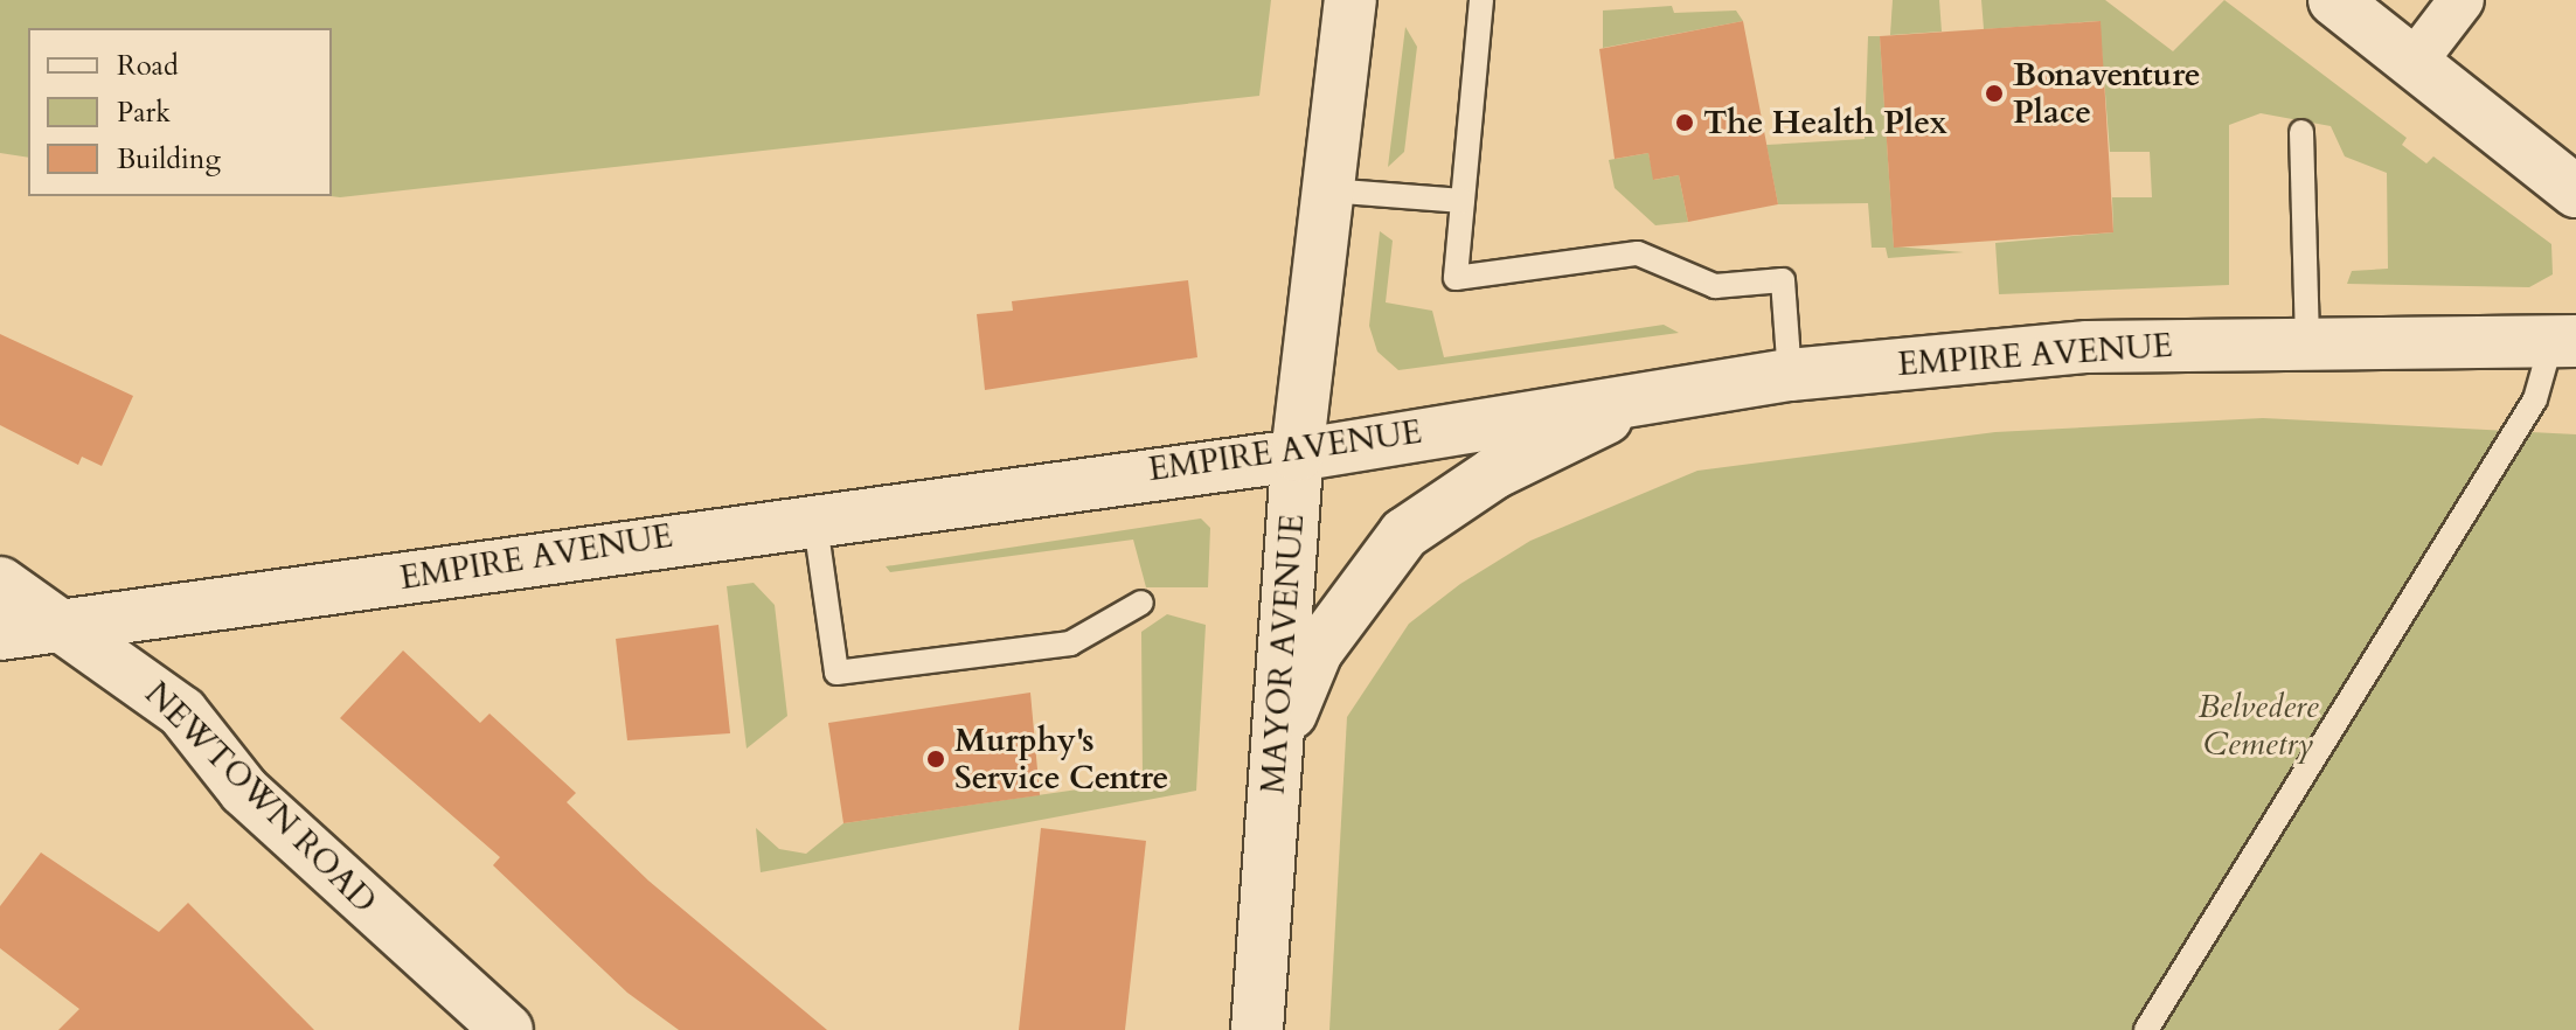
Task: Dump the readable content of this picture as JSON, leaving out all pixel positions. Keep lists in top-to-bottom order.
{
  "streets": {
    "street": ["EMPIRE AVENUE", "MAYOR AVENUE", "NEWTOWN ROAD"]
  },
  "crossings": [
    ["EMPIRE AVENUE", "MAYOR AVENUE"],
    ["EMPIRE AVENUE", "NEWTOWN ROAD"]
  ],
  "parks": ["Belvedere Cemetry"],
  "places": ["Bonaventure Place", "The Health Plex", "Murphy's Service Centre"],
  "legend": ["Road", "Park", "Building"]
}
